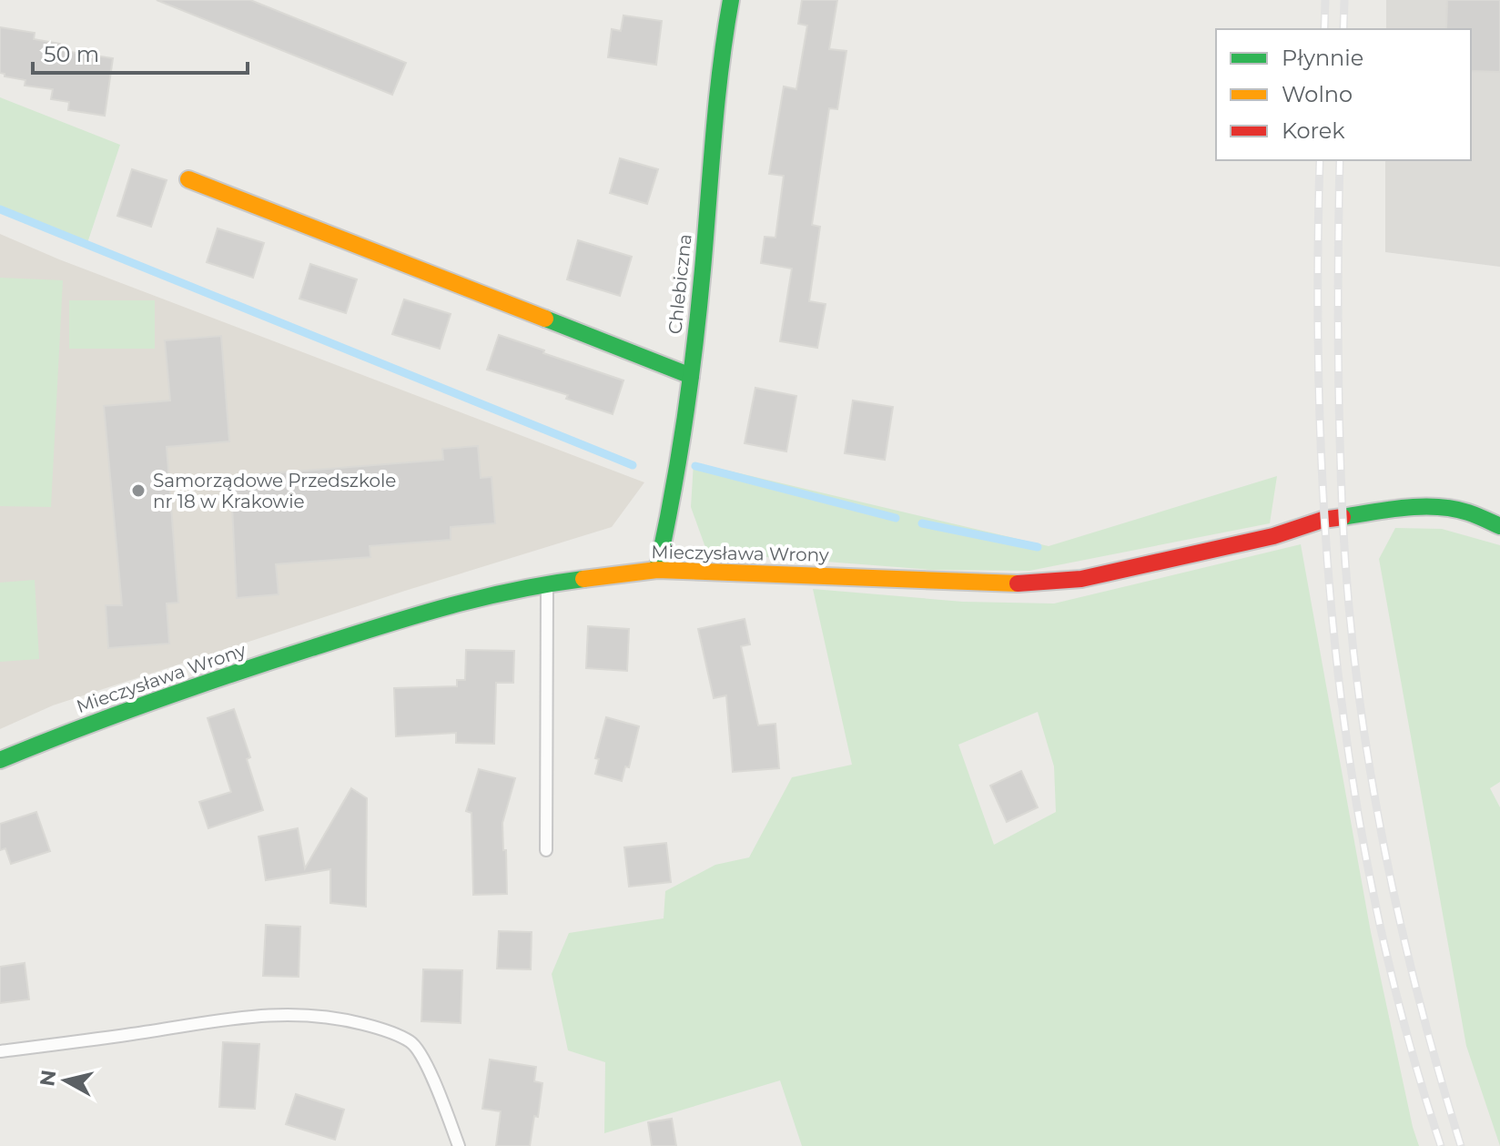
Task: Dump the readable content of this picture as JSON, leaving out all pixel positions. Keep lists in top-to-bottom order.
{
  "streets": {
    "street": ["Chlebiczna", "Mieczysława Wrony"]
  },
  "crossings": [
    ["Chlebiczna", "Mieczysława Wrony"]
  ],
  "places": ["Samorządowe Przedszkole nr 18 w Krakowie"],
  "legend": ["Płynnie", "Wolno", "Korek"],
  "scale_bar": "50 m",
  "north": "left"
}
